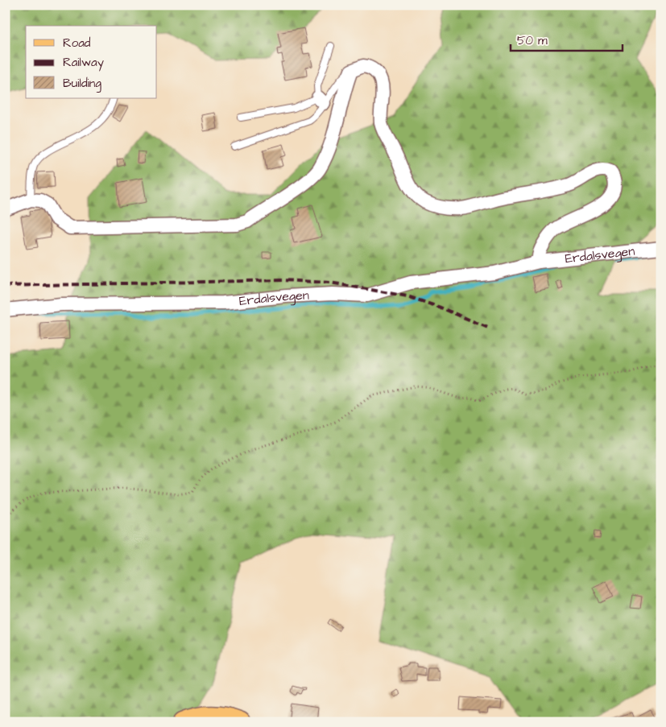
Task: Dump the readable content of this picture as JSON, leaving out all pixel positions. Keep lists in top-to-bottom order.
{
  "streets": {
    "street": ["Erdalsvegen"]
  },
  "legend": ["Road", "Railway", "Building"],
  "scale_bar": "50 m"
}
